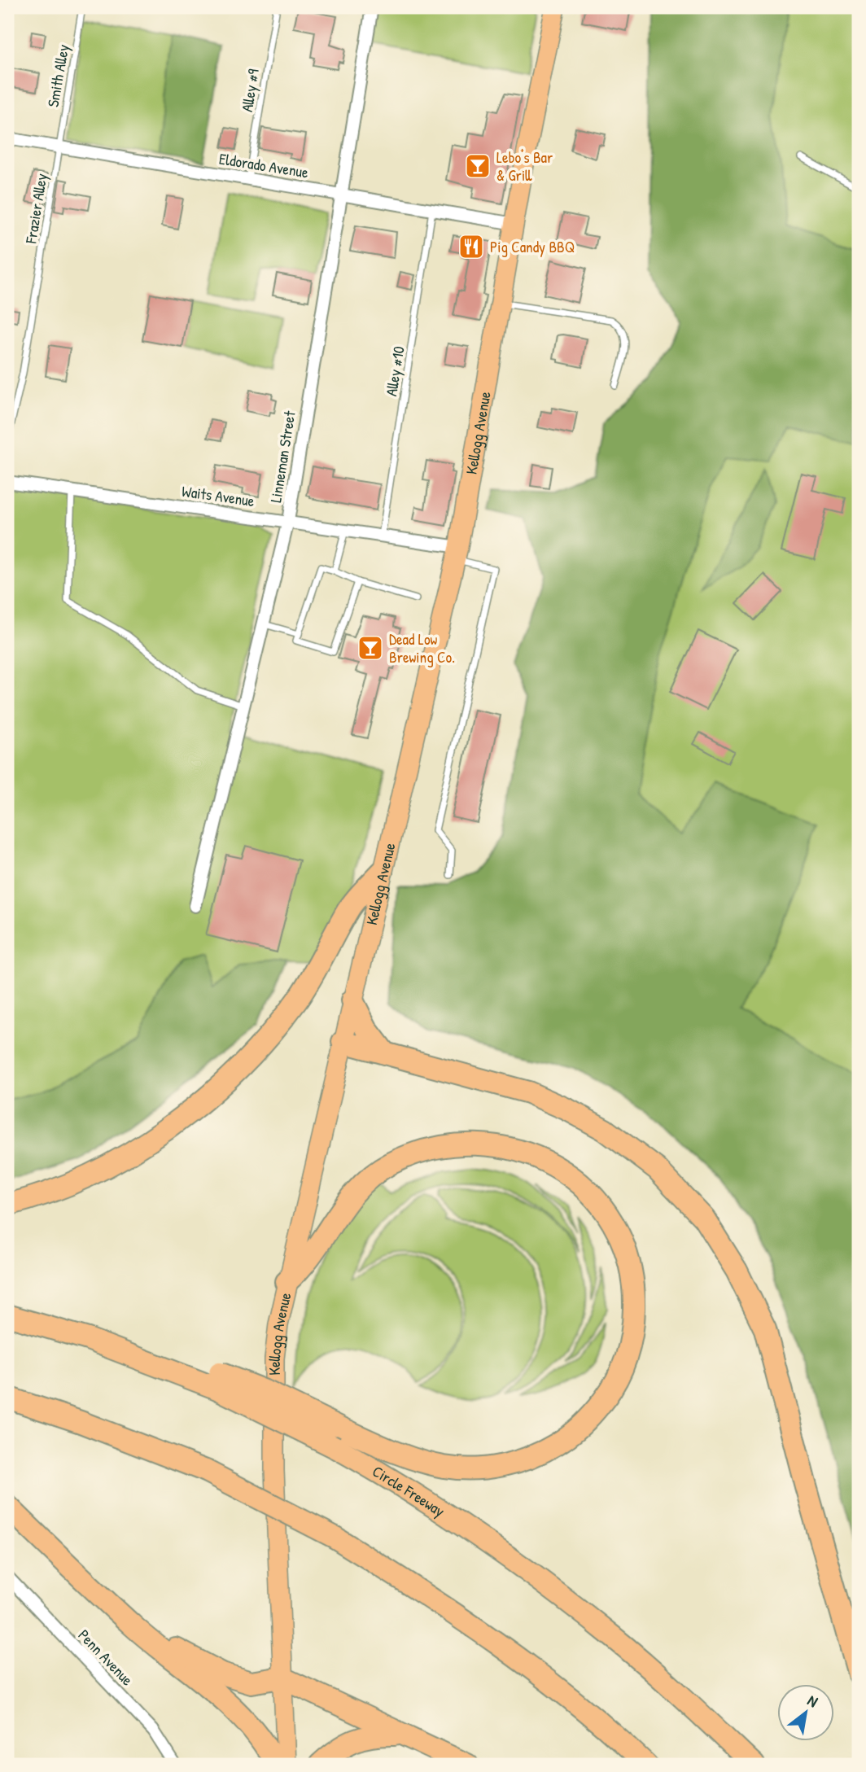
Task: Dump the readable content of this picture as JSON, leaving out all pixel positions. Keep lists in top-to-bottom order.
{
  "streets": {
    "highway": ["Circle Freeway"],
    "main road": ["Kellogg Avenue"],
    "street": [
      "Eldorado Avenue",
      "Linneman Street",
      "Waits Avenue",
      "Penn Avenue"
    ],
    "lane": [
      "Smith Alley",
      "Alley #9",
      "Frazier Alley",
      "Alley #10"
    ]
  },
  "crossings": [
    ["Smith Alley", "Eldorado Avenue"],
    ["Smith Alley", "Frazier Alley"],
    ["Alley #9", "Eldorado Avenue"],
    ["Eldorado Avenue", "Frazier Alley"],
    ["Eldorado Avenue", "Alley #10"],
    ["Eldorado Avenue", "Kellogg Avenue"],
    ["Eldorado Avenue", "Linneman Street"],
    ["Alley #10", "Waits Avenue"],
    ["Kellogg Avenue", "Waits Avenue"],
    ["Linneman Street", "Waits Avenue"]
  ],
  "places": {
    "bar": ["Lebo's Bar & Grill", "Dead Low Brewing Co."],
    "restaurant": ["Pig Candy BBQ"]
  },
  "north": "top right"
}
